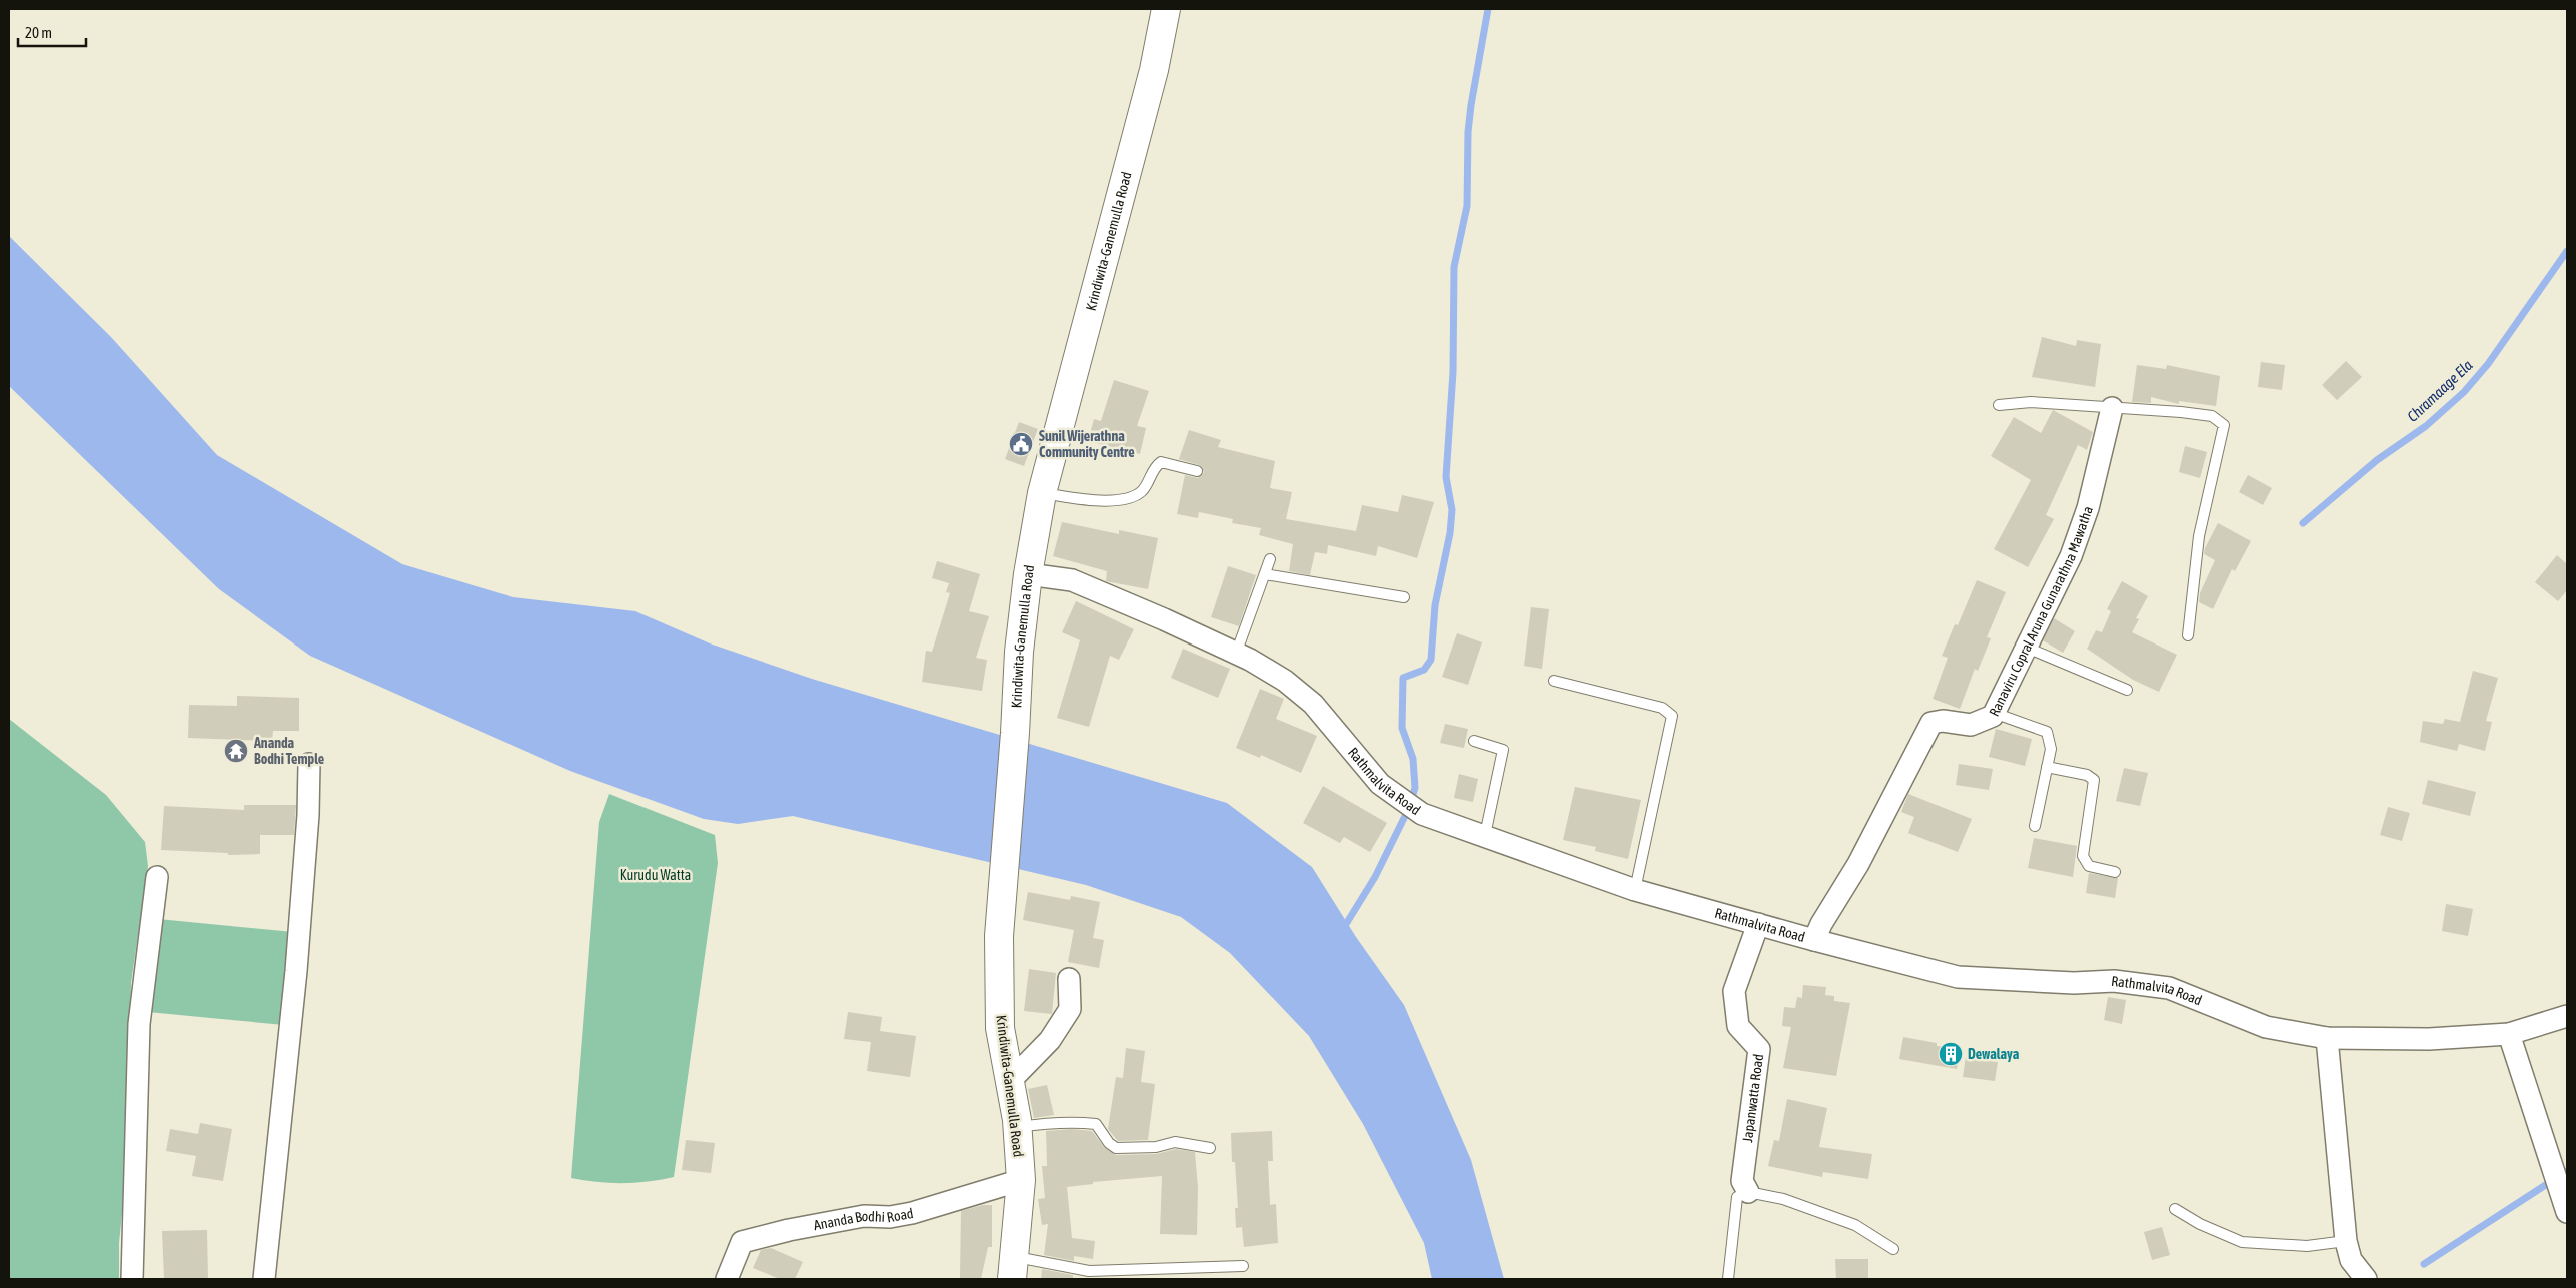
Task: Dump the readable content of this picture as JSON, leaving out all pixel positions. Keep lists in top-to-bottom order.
{
  "streets": {
    "main road": ["Krindiwita-Ganemulla Road"],
    "street": [
      "Ranaviru Copral Aruna Gunarathna Mawatha",
      "Rathmalvita Road",
      "Japanwatta Road",
      "Ananda Bodhi Road"
    ]
  },
  "crossings": [
    ["Krindiwita-Ganemulla Road", "Rathmalvita Road"],
    ["Krindiwita-Ganemulla Road", "Ananda Bodhi Road"],
    ["Ranaviru Copral Aruna Gunarathna Mawatha", "Rathmalvita Road"],
    ["Rathmalvita Road", "Japanwatta Road"]
  ],
  "water": ["Chramaage Ela"],
  "parks": ["Kurudu Watta"],
  "places": {
    "public building": ["Sunil Wijerathna Community Centre"],
    "temple": ["Ananda Bodhi Temple"],
    "building": ["Dewalaya"]
  },
  "scale_bar": "20 m"
}
